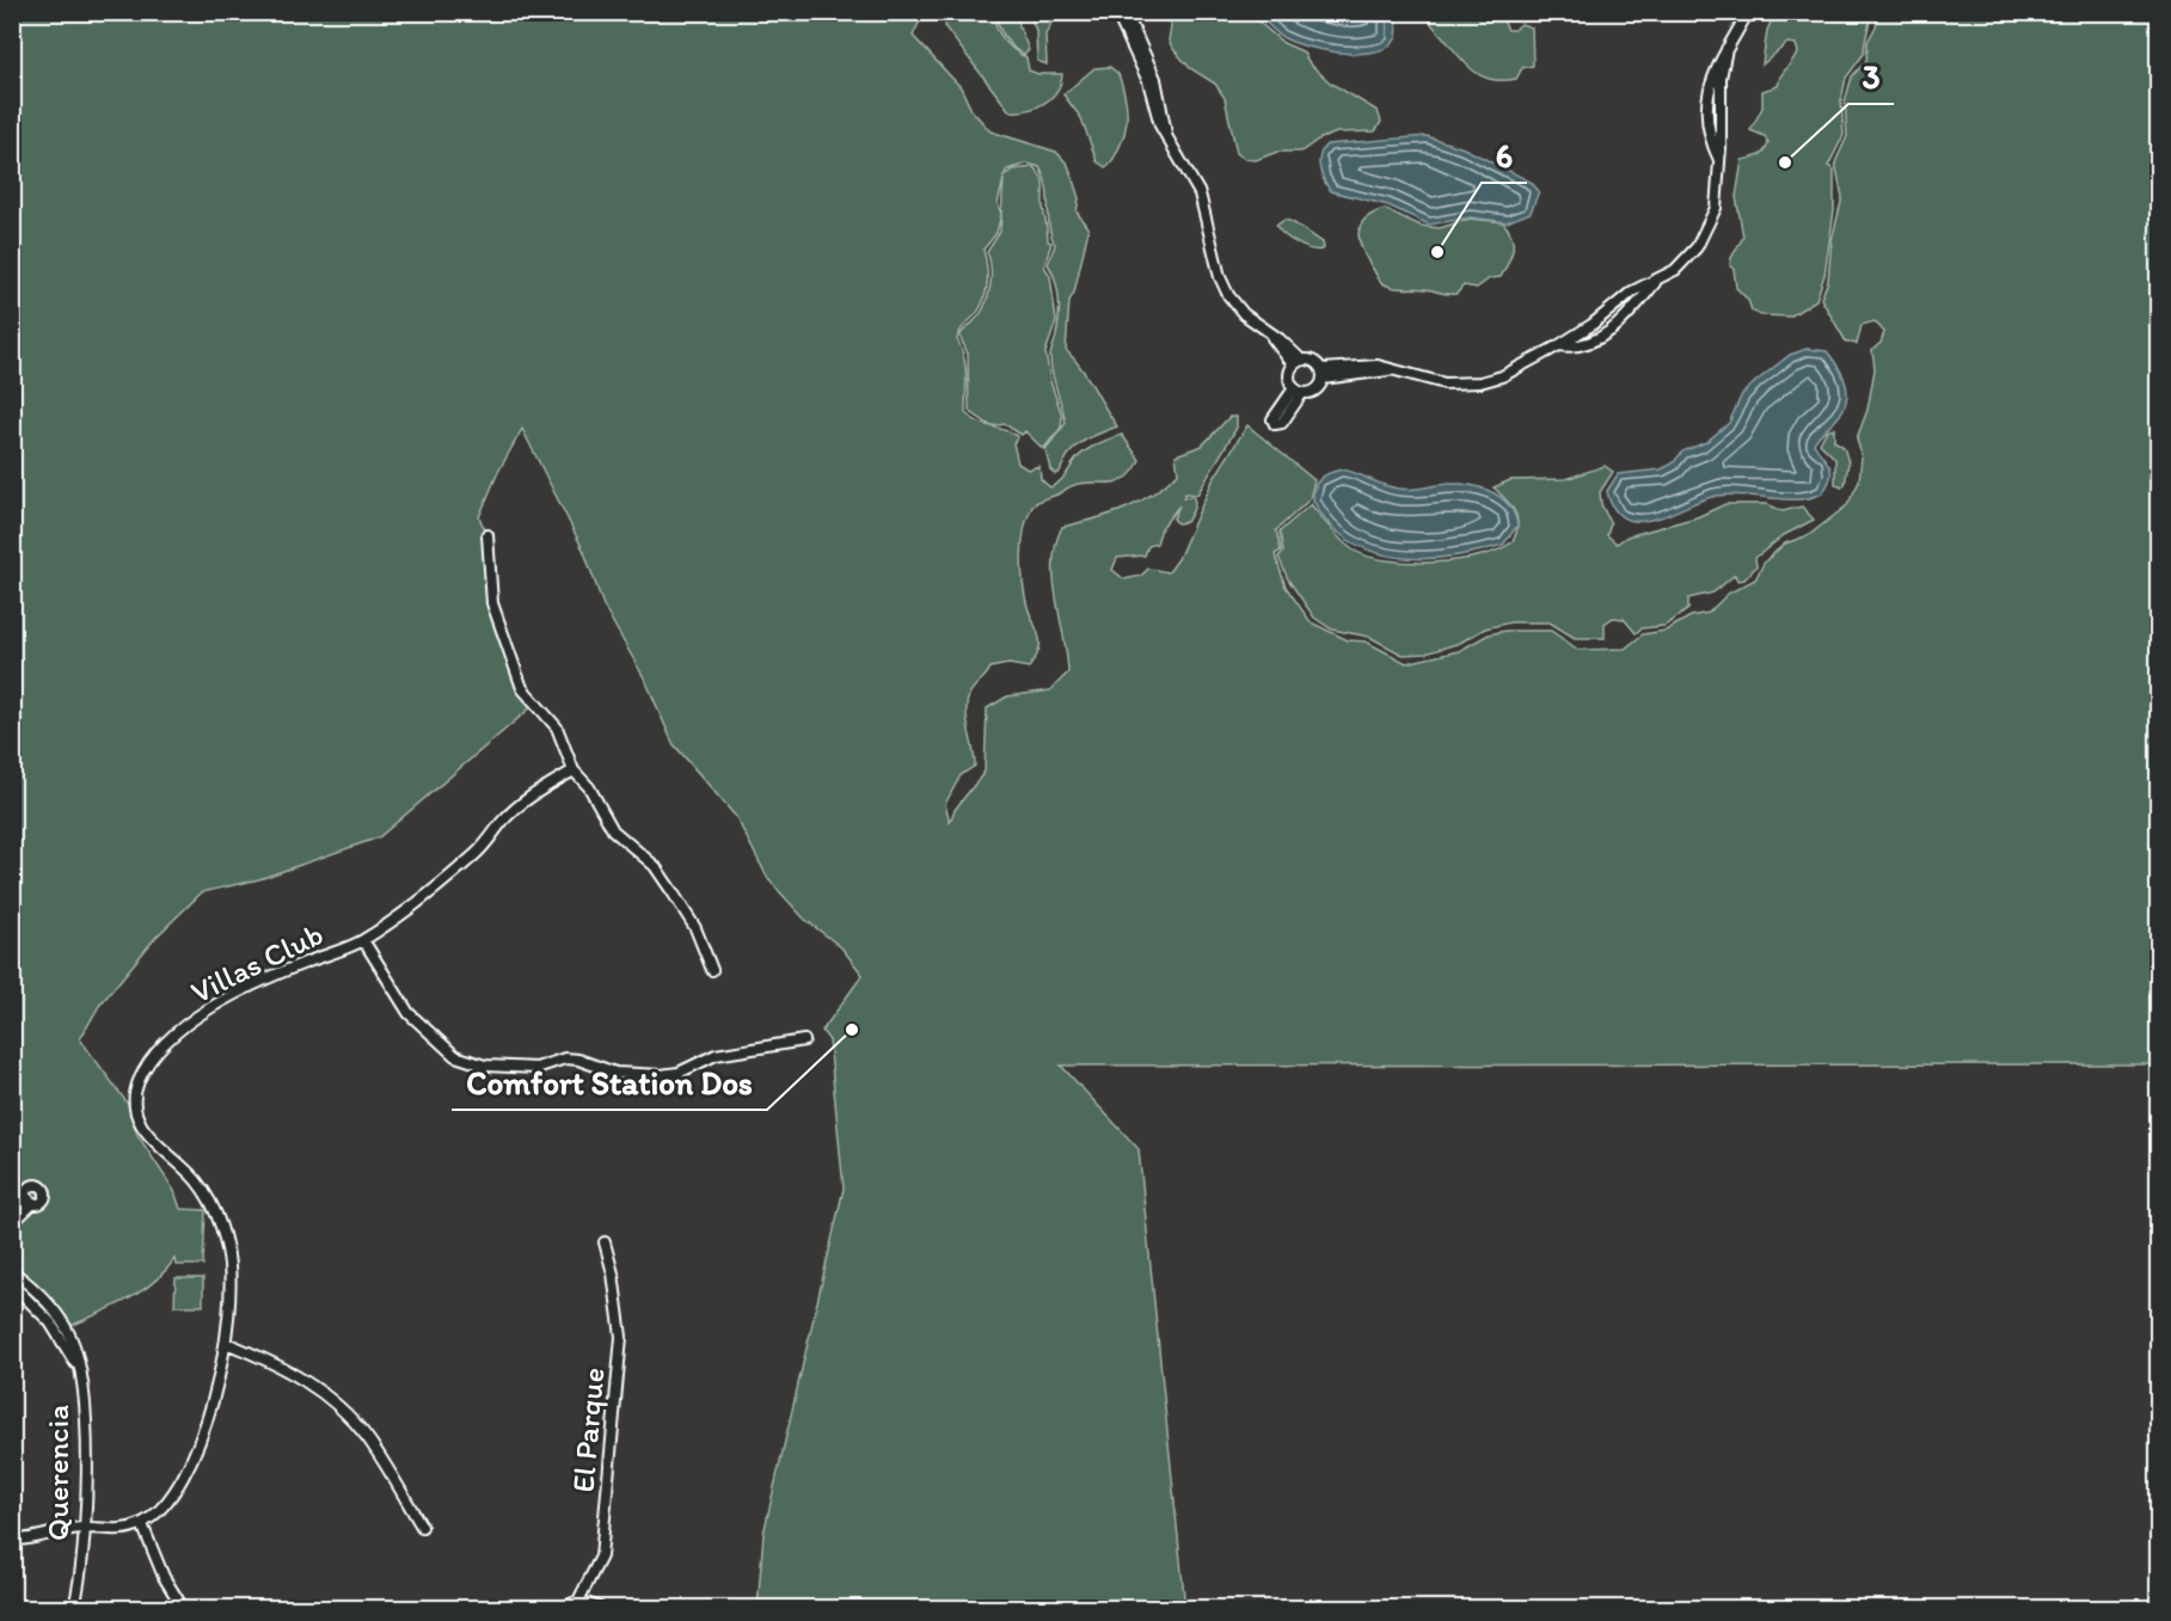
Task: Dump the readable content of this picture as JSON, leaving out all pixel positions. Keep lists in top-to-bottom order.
{
  "streets": {
    "street": ["Villas Club", "El Parque", "Querencia"]
  },
  "places": ["3", "6", "Comfort Station Dos"]
}
